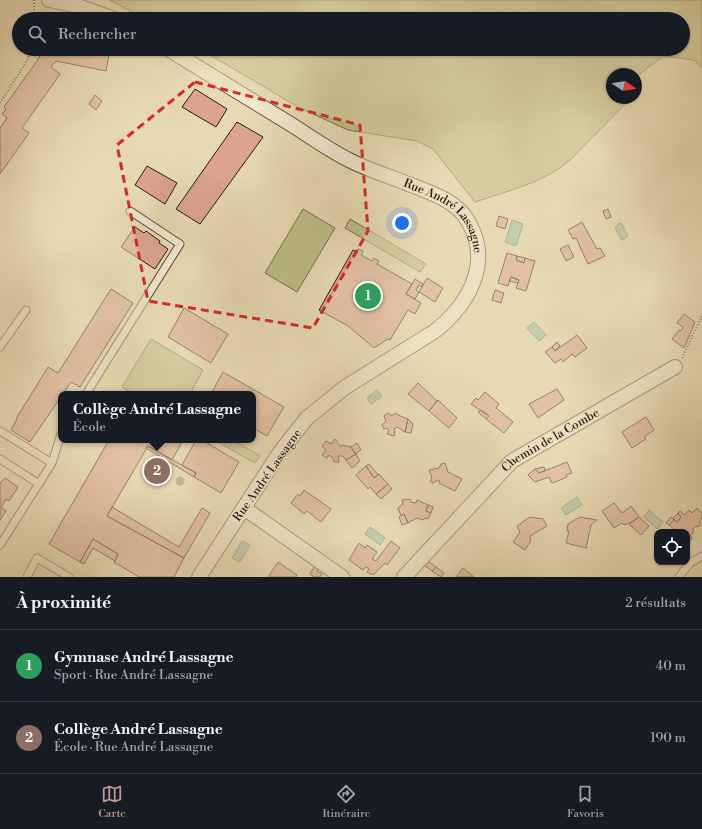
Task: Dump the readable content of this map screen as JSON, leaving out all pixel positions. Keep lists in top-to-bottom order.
{
  "streets": {
    "street": ["Rue André Lassagne", "Chemin de la Combe"]
  },
  "north": "right",
  "page": {
    "search": "Rechercher",
    "pins": ["1", "2"],
    "popup": ["Collège André Lassagne", "École"],
    "heading": ["À proximité", "2 résultats"],
    "list": [
      {
        "mark": "1",
        "name": "Gymnase André Lassagne",
        "note": "Sport · Rue André Lassagne",
        "value": "40 m"
      },
      {
        "mark": "2",
        "name": "Collège André Lassagne",
        "note": "École · Rue André Lassagne",
        "value": "190 m"
      }
    ],
    "nav": ["Carte", "Itinéraire", "Favoris"]
  }
}
